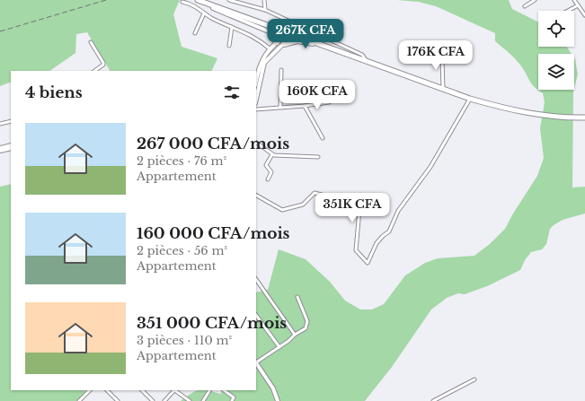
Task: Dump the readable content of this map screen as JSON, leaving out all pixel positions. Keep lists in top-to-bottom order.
{
  "page": {
    "price": [
      "267K CFA",
      "176K CFA",
      "160K CFA",
      "351K CFA"
    ],
    "heading": "4 biens",
    "list": [
      {
        "name": "267 000 CFA/mois",
        "note": "2 pièces · 76 m² · Appartement"
      },
      {
        "name": "160 000 CFA/mois",
        "note": "2 pièces · 56 m² · Appartement"
      },
      {
        "name": "351 000 CFA/mois",
        "note": "3 pièces · 110 m² · Appartement"
      }
    ]
  }
}
